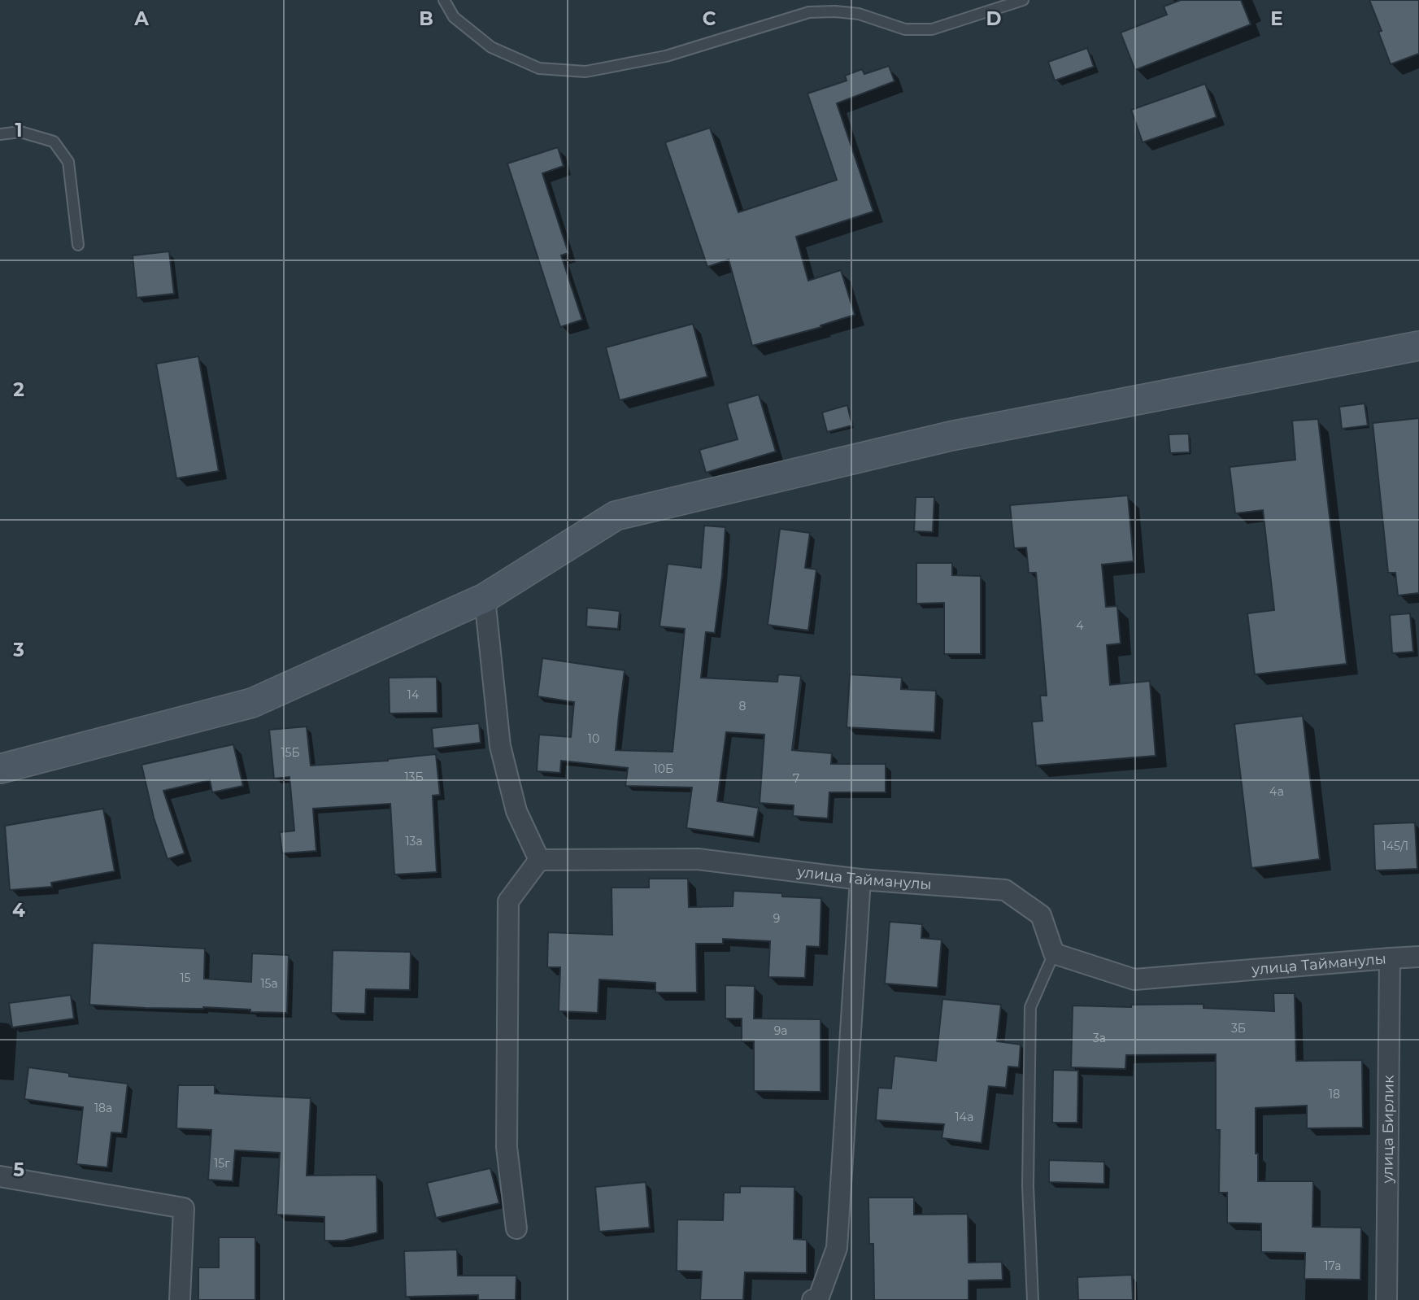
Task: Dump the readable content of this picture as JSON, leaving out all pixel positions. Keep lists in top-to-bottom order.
{
  "streets": {
    "street": ["улица Тайманулы", "улица Бирлик"]
  },
  "crossings": [
    ["улица Тайманулы", "улица Бирлик"]
  ],
  "house_numbers": [
    "4",
    "14",
    "8",
    "10",
    "15Б",
    "10Б",
    "13Б",
    "7",
    "4а",
    "13а",
    "145/1",
    "9",
    "15",
    "15а",
    "3Б",
    "9а",
    "3а",
    "18",
    "18а",
    "14а",
    "15г",
    "17а"
  ],
  "grid": {
    "columns": [
      "A",
      "B",
      "C",
      "D",
      "E"
    ],
    "rows": [
      "1",
      "2",
      "3",
      "4",
      "5"
    ]
  }
}
